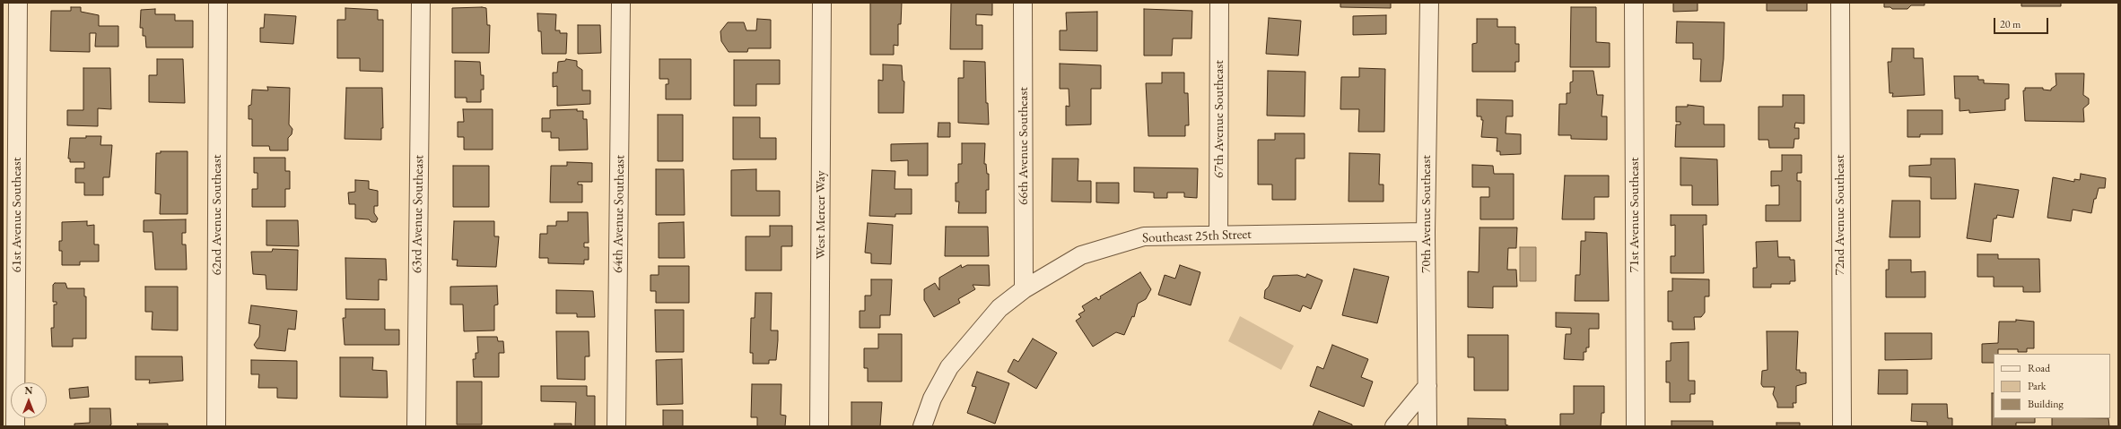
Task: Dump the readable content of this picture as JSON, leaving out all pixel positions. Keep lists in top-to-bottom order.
{
  "streets": {
    "street": [
      "67th Avenue Southeast",
      "66th Avenue Southeast",
      "63rd Avenue Southeast",
      "64th Avenue Southeast",
      "70th Avenue Southeast",
      "61st Avenue Southeast",
      "62nd Avenue Southeast",
      "West Mercer Way",
      "71st Avenue Southeast",
      "72nd Avenue Southeast",
      "Southeast 25th Street"
    ]
  },
  "crossings": [
    ["67th Avenue Southeast", "Southeast 25th Street"],
    ["66th Avenue Southeast", "Southeast 25th Street"],
    ["70th Avenue Southeast", "Southeast 25th Street"]
  ],
  "legend": ["Road", "Park", "Building"],
  "scale_bar": "20 m",
  "north": "top"
}
